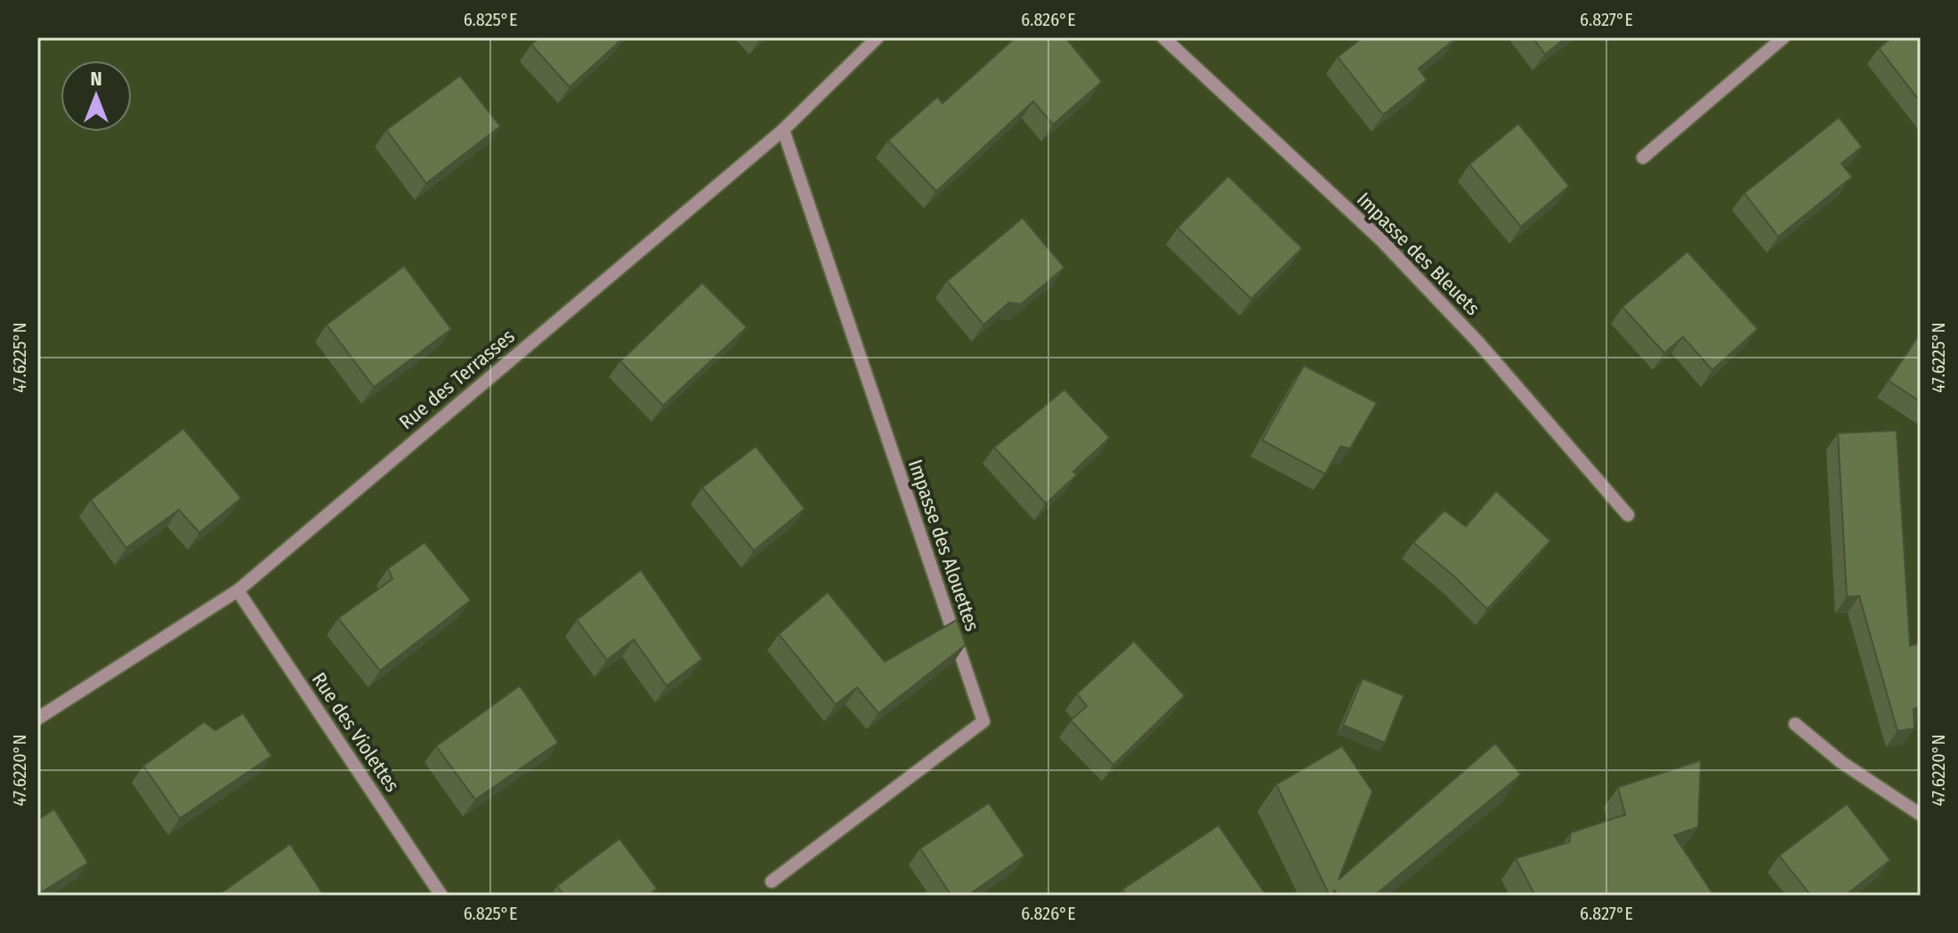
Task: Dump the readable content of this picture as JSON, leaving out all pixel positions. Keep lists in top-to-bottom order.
{
  "streets": {
    "street": [
      "Impasse des Bleuets",
      "Rue des Terrasses",
      "Impasse des Alouettes",
      "Rue des Violettes"
    ]
  },
  "crossings": [
    ["Rue des Terrasses", "Impasse des Alouettes"],
    ["Rue des Terrasses", "Rue des Violettes"]
  ],
  "north": "top",
  "coordinates": [
    "6.825°E",
    "6.826°E",
    "6.827°E",
    "47.6225°N",
    "47.6220°N"
  ]
}
